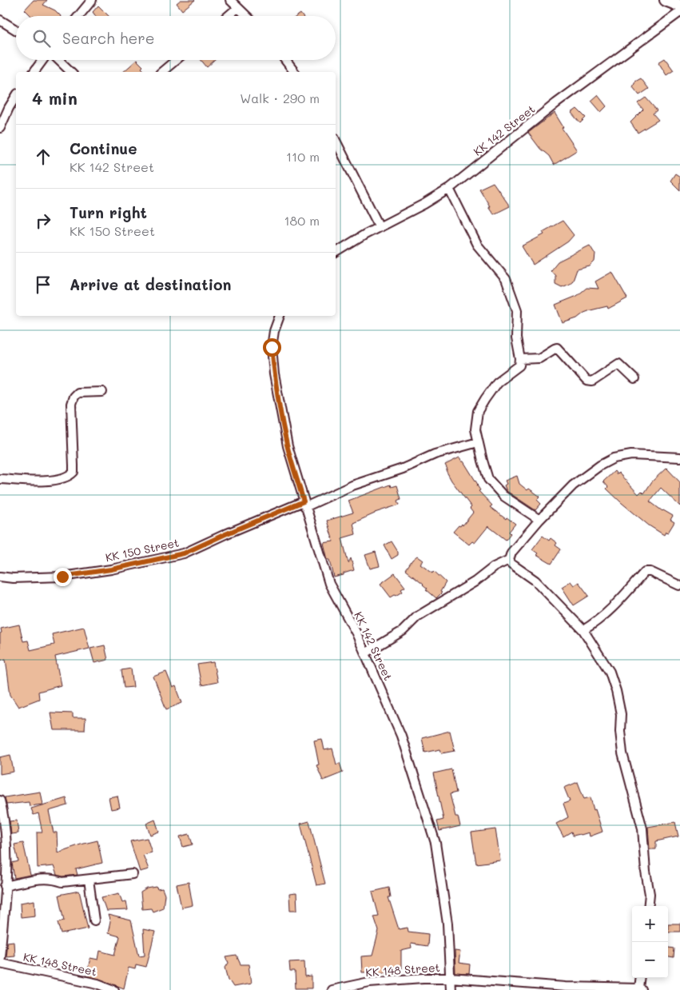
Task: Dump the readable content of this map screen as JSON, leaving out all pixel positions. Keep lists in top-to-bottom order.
{
  "streets": {
    "street": ["KK 142 Street", "KK 150 Street", "KK 148 Street"]
  },
  "crossings": [
    ["KK 142 Street", "KK 150 Street"],
    ["KK 142 Street", "KK 148 Street"]
  ],
  "page": {
    "search": "Search here",
    "heading": ["4 min", "Walk · 290 m"],
    "list": [
      ["Continue", "KK 142 Street", "110 m"],
      ["Turn right", "KK 150 Street", "180 m"],
      "Arrive at destination"
    ],
    "map_buttons": ["+", "−"]
  }
}
